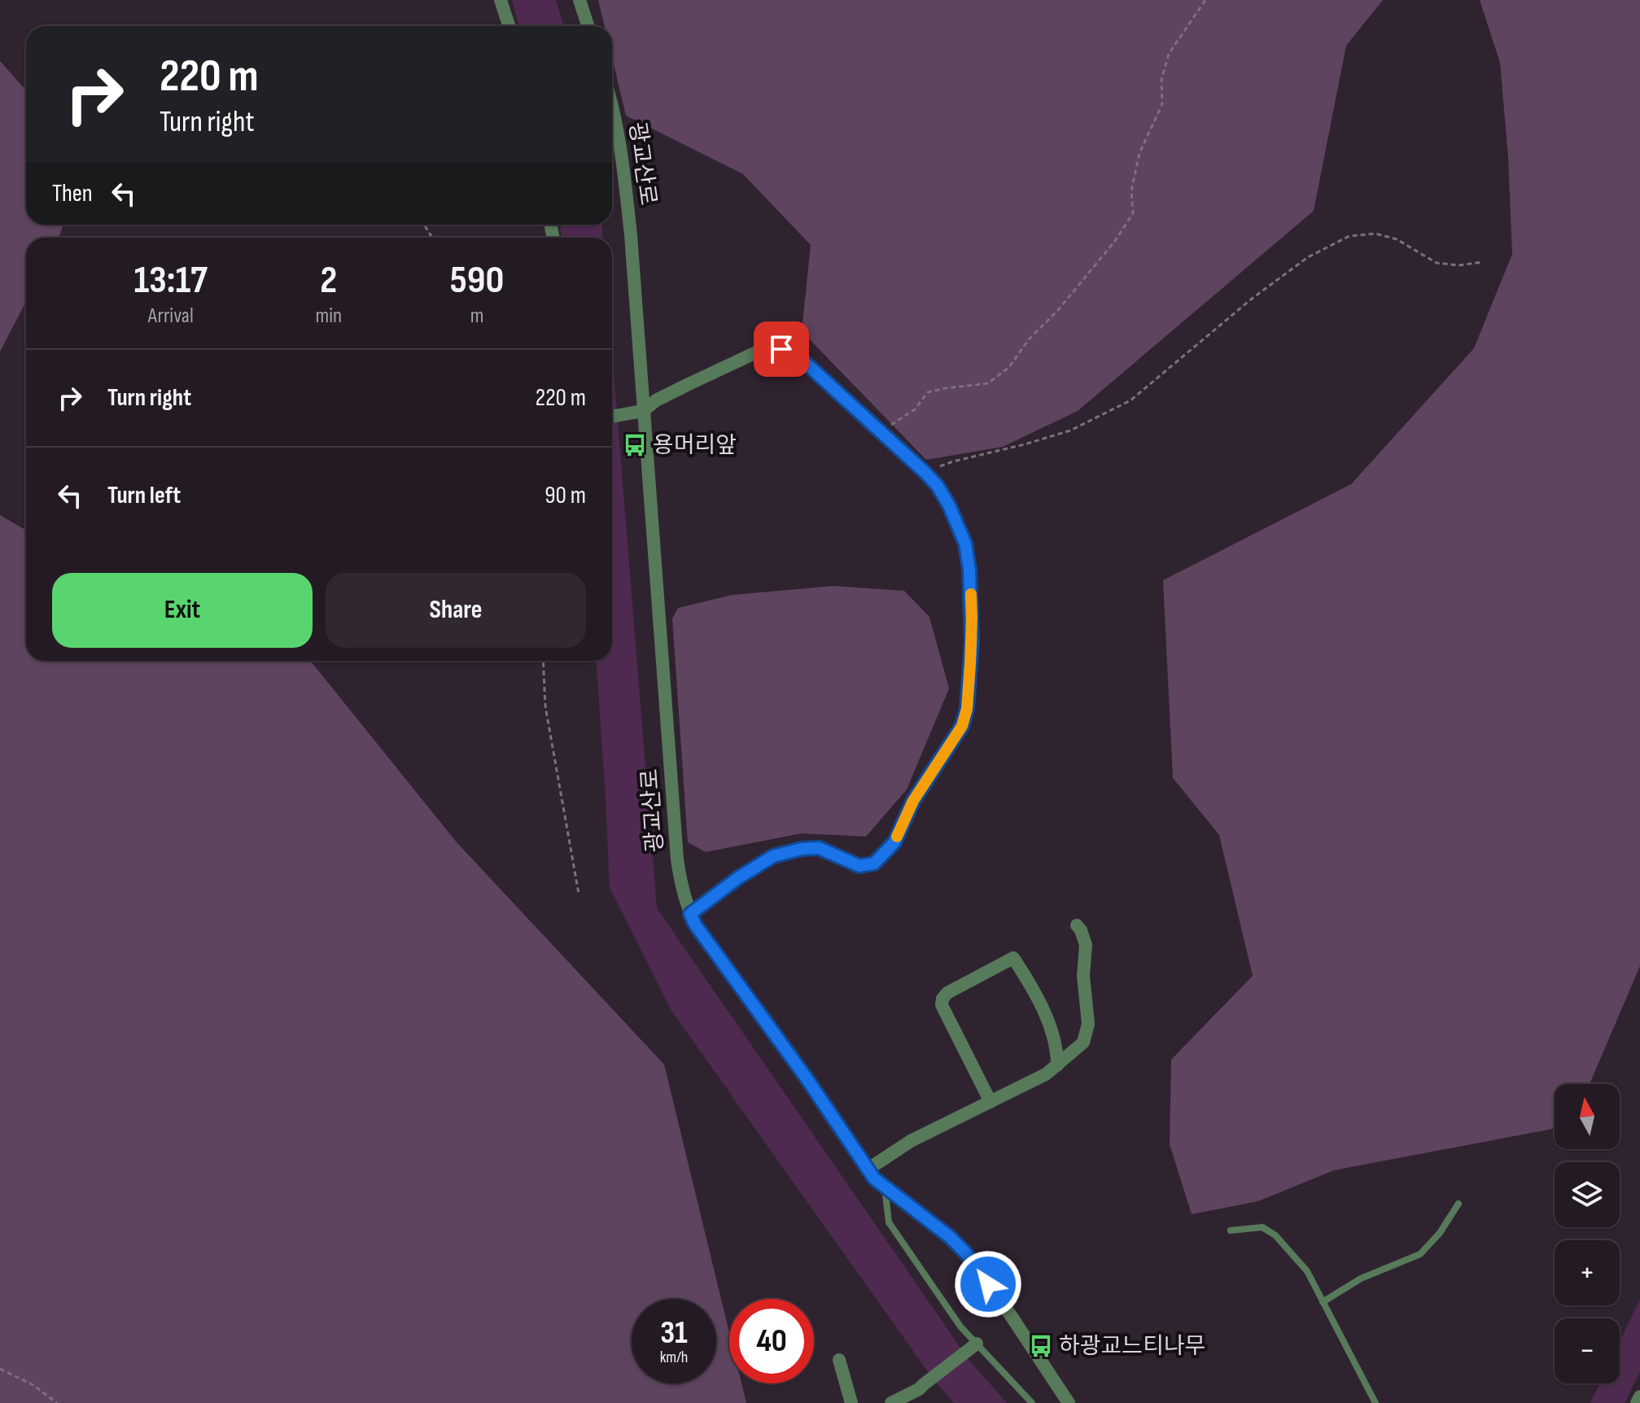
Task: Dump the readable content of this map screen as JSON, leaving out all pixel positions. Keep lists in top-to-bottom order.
{
  "streets": {
    "street": ["광교산로"]
  },
  "places": {
    "bus stop": ["용머리앞", "하광교느티나무"]
  },
  "north": "top",
  "page": {
    "turn": ["220 m", "Turn right"],
    "then": "Then",
    "eta": [
      "13:17",
      "Arrival",
      "2",
      "min",
      "590",
      "m"
    ],
    "list": [
      {
        "name": "Turn right",
        "value": "220 m"
      },
      {
        "name": "Turn left",
        "value": "90 m"
      }
    ],
    "buttons": ["Exit", "Share"],
    "map_buttons": ["+", "−"],
    "speed": "31 km/h",
    "limit": "40"
  }
}
